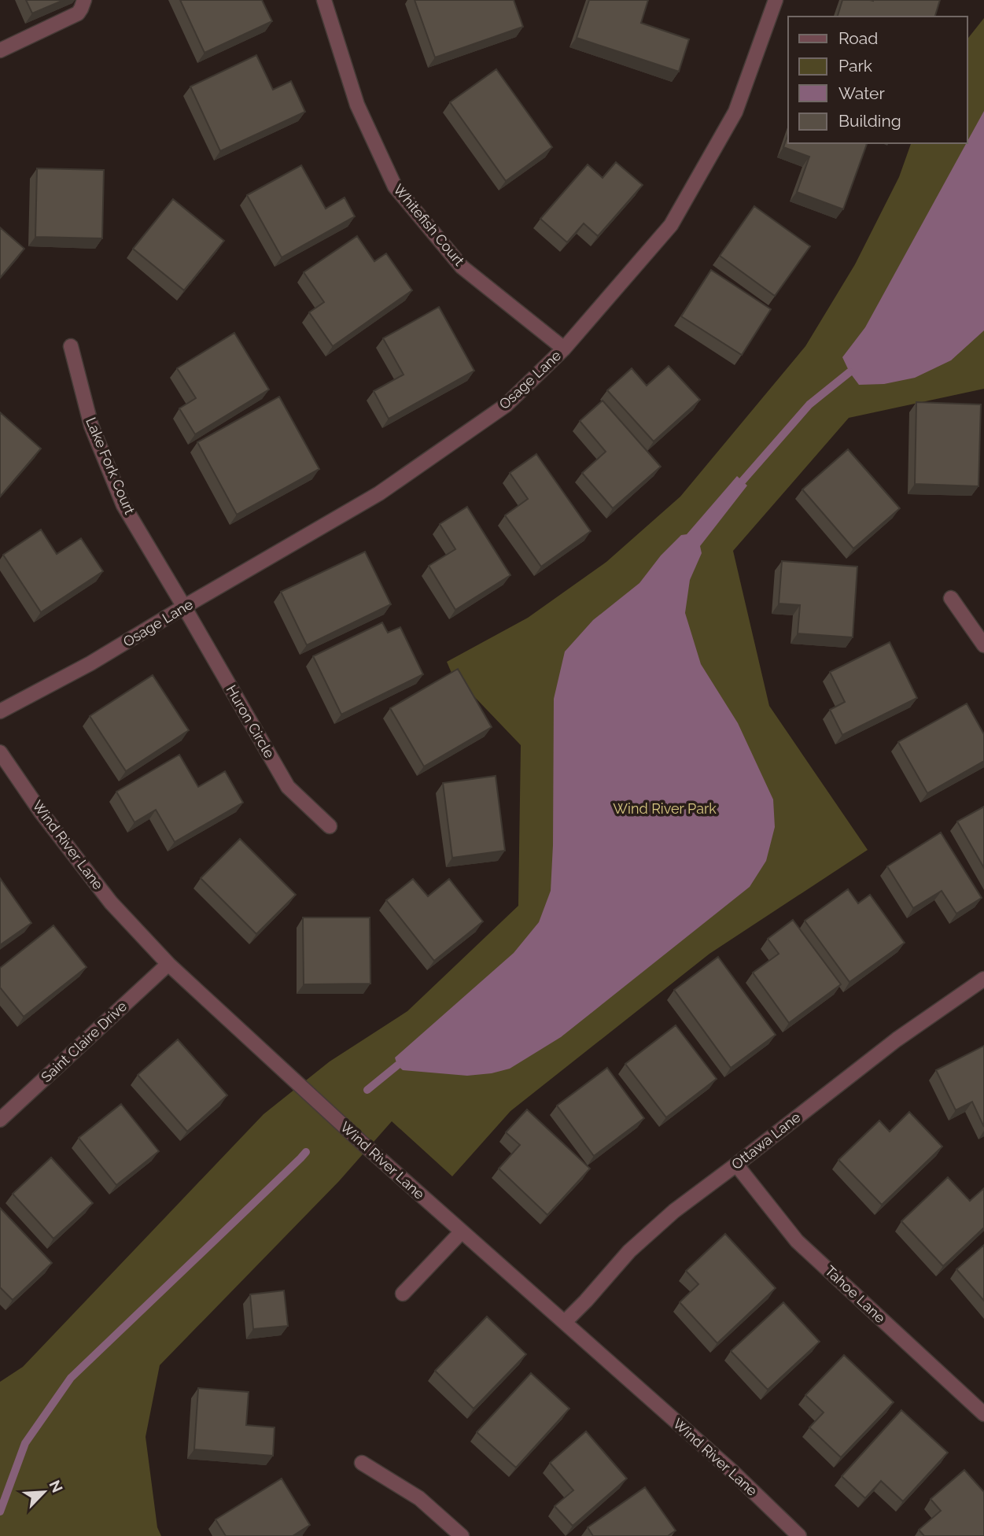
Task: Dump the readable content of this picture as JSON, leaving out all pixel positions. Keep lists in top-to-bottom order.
{
  "streets": {
    "street": [
      "Whitefish Court",
      "Osage Lane",
      "Lake Fork Court",
      "Huron Circle",
      "Wind River Lane",
      "Saint Claire Drive",
      "Ottawa Lane",
      "Tahoe Lane"
    ]
  },
  "crossings": [
    ["Whitefish Court", "Osage Lane"],
    ["Osage Lane", "Lake Fork Court"],
    ["Osage Lane", "Huron Circle"],
    ["Lake Fork Court", "Huron Circle"],
    ["Wind River Lane", "Saint Claire Drive"],
    ["Wind River Lane", "Ottawa Lane"],
    ["Ottawa Lane", "Tahoe Lane"]
  ],
  "parks": ["Wind River Park"],
  "legend": [
    "Road",
    "Park",
    "Water",
    "Building"
  ],
  "north": "top right"
}
